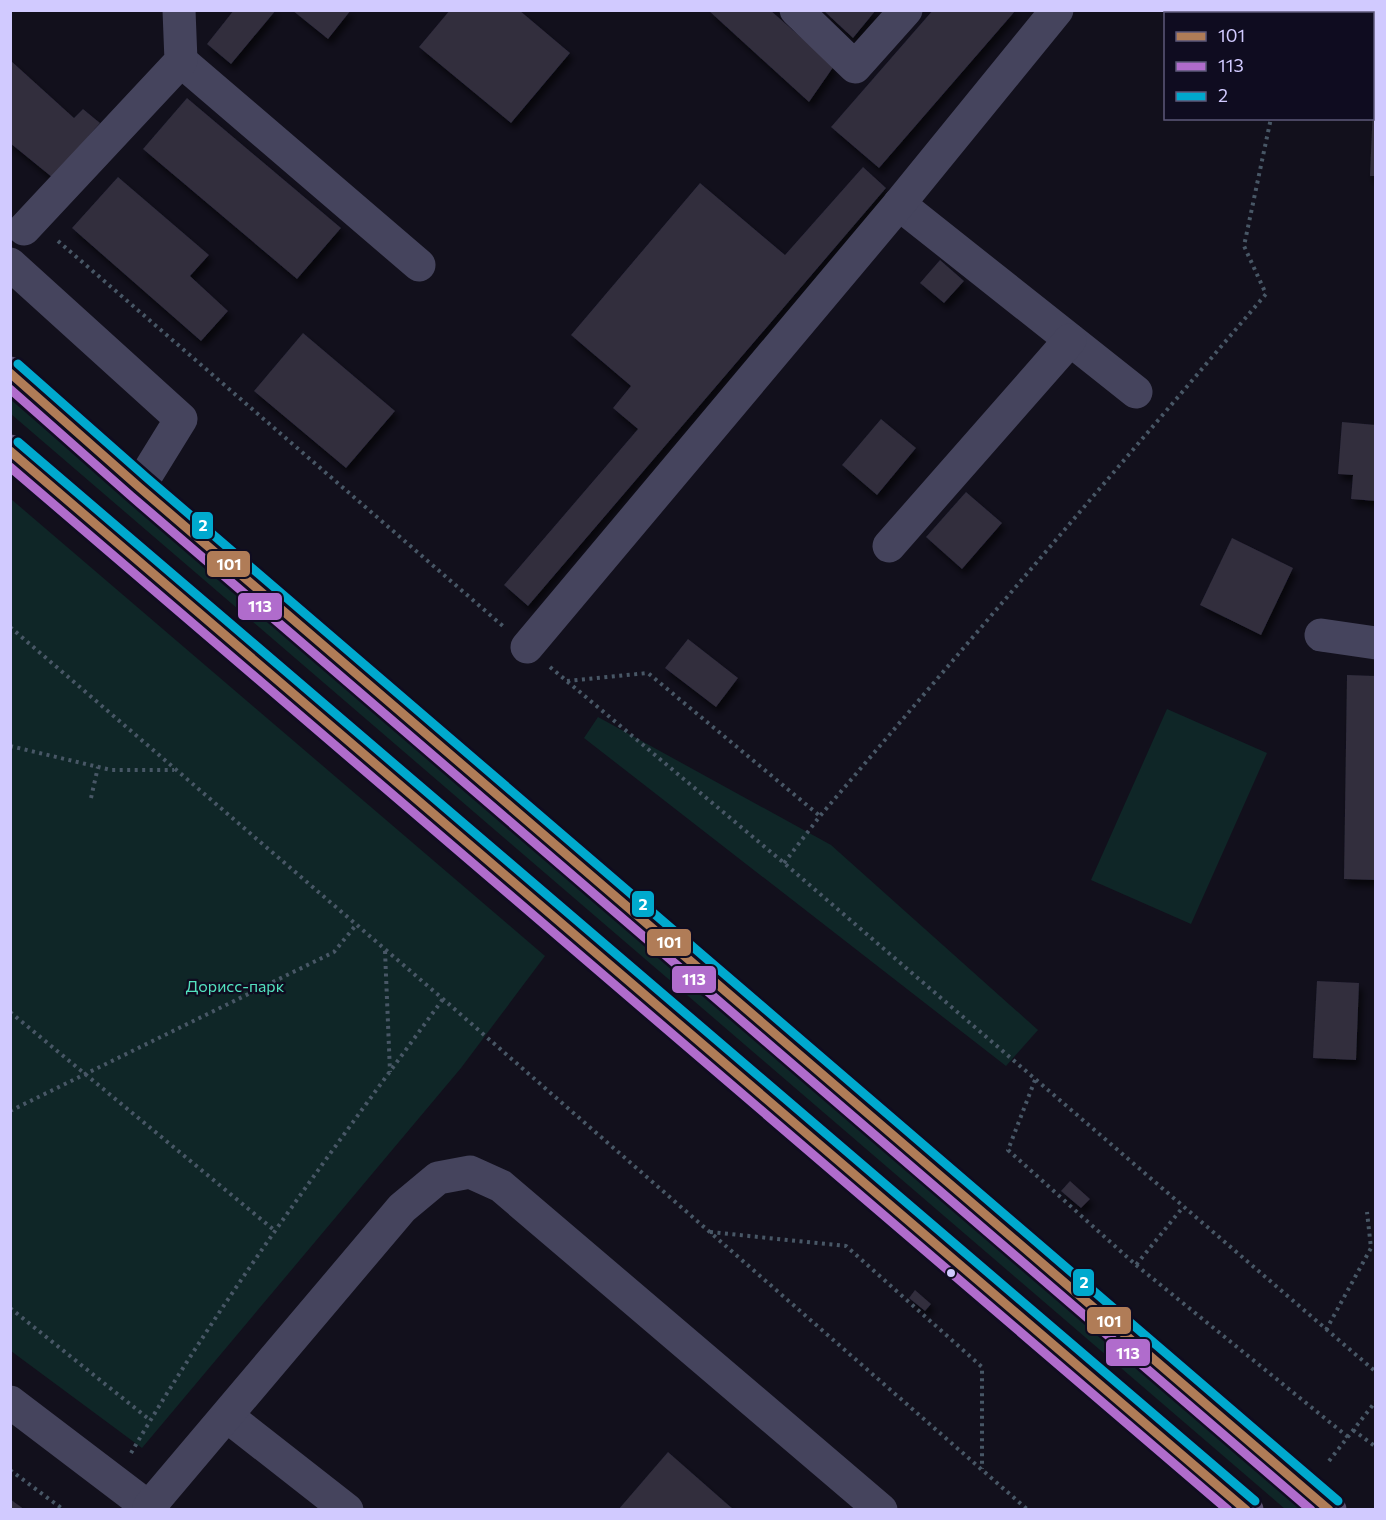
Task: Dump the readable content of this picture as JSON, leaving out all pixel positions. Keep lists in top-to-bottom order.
{
  "parks": ["Дорисс-парк"],
  "lines": ["transit line 2", "transit line 101", "transit line 113"],
  "legend": ["101", "113", "2"]
}
